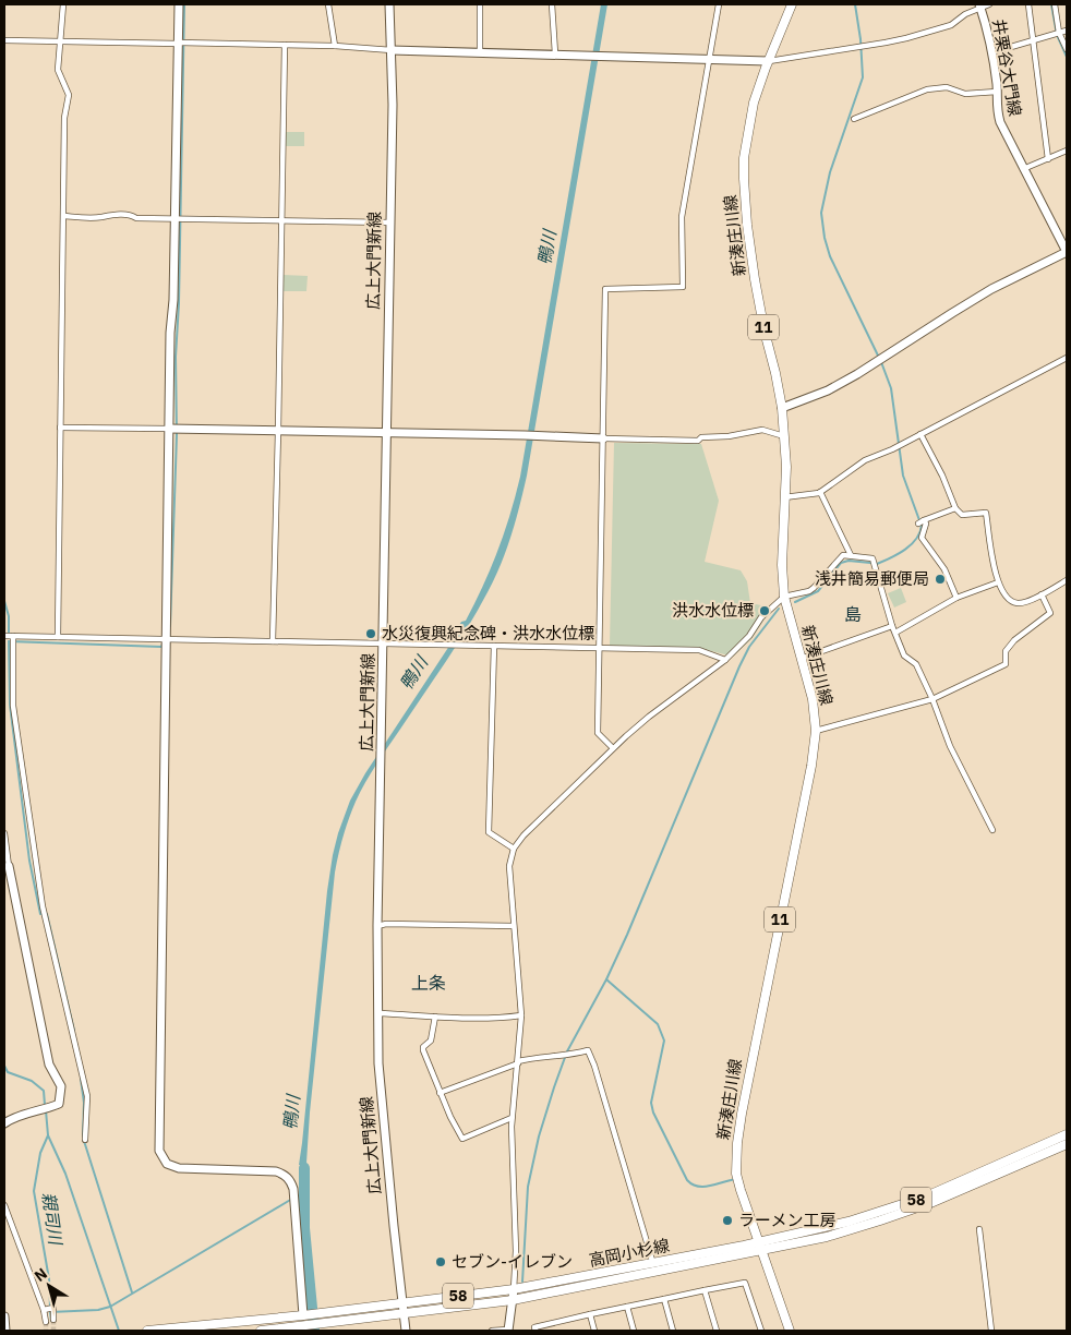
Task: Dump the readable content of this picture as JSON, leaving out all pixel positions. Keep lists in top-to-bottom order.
{
  "streets": {
    "main road": [
      "新湊庄川線",
      "11",
      "58",
      "高岡小杉線"
    ],
    "street": ["井栗谷大門線", "広上大門新線"]
  },
  "crossings": [
    ["新湊庄川線", "高岡小杉線"],
    ["広上大門新線", "高岡小杉線"]
  ],
  "districts": ["島", "上条"],
  "water": ["鴨川", "親司川"],
  "places": [
    "浅井簡易郵便局",
    "洪水水位標",
    "水災復興紀念碑・洪水水位標",
    "ラーメン工房",
    "セブン-イレブン"
  ],
  "north": "top left"
}
